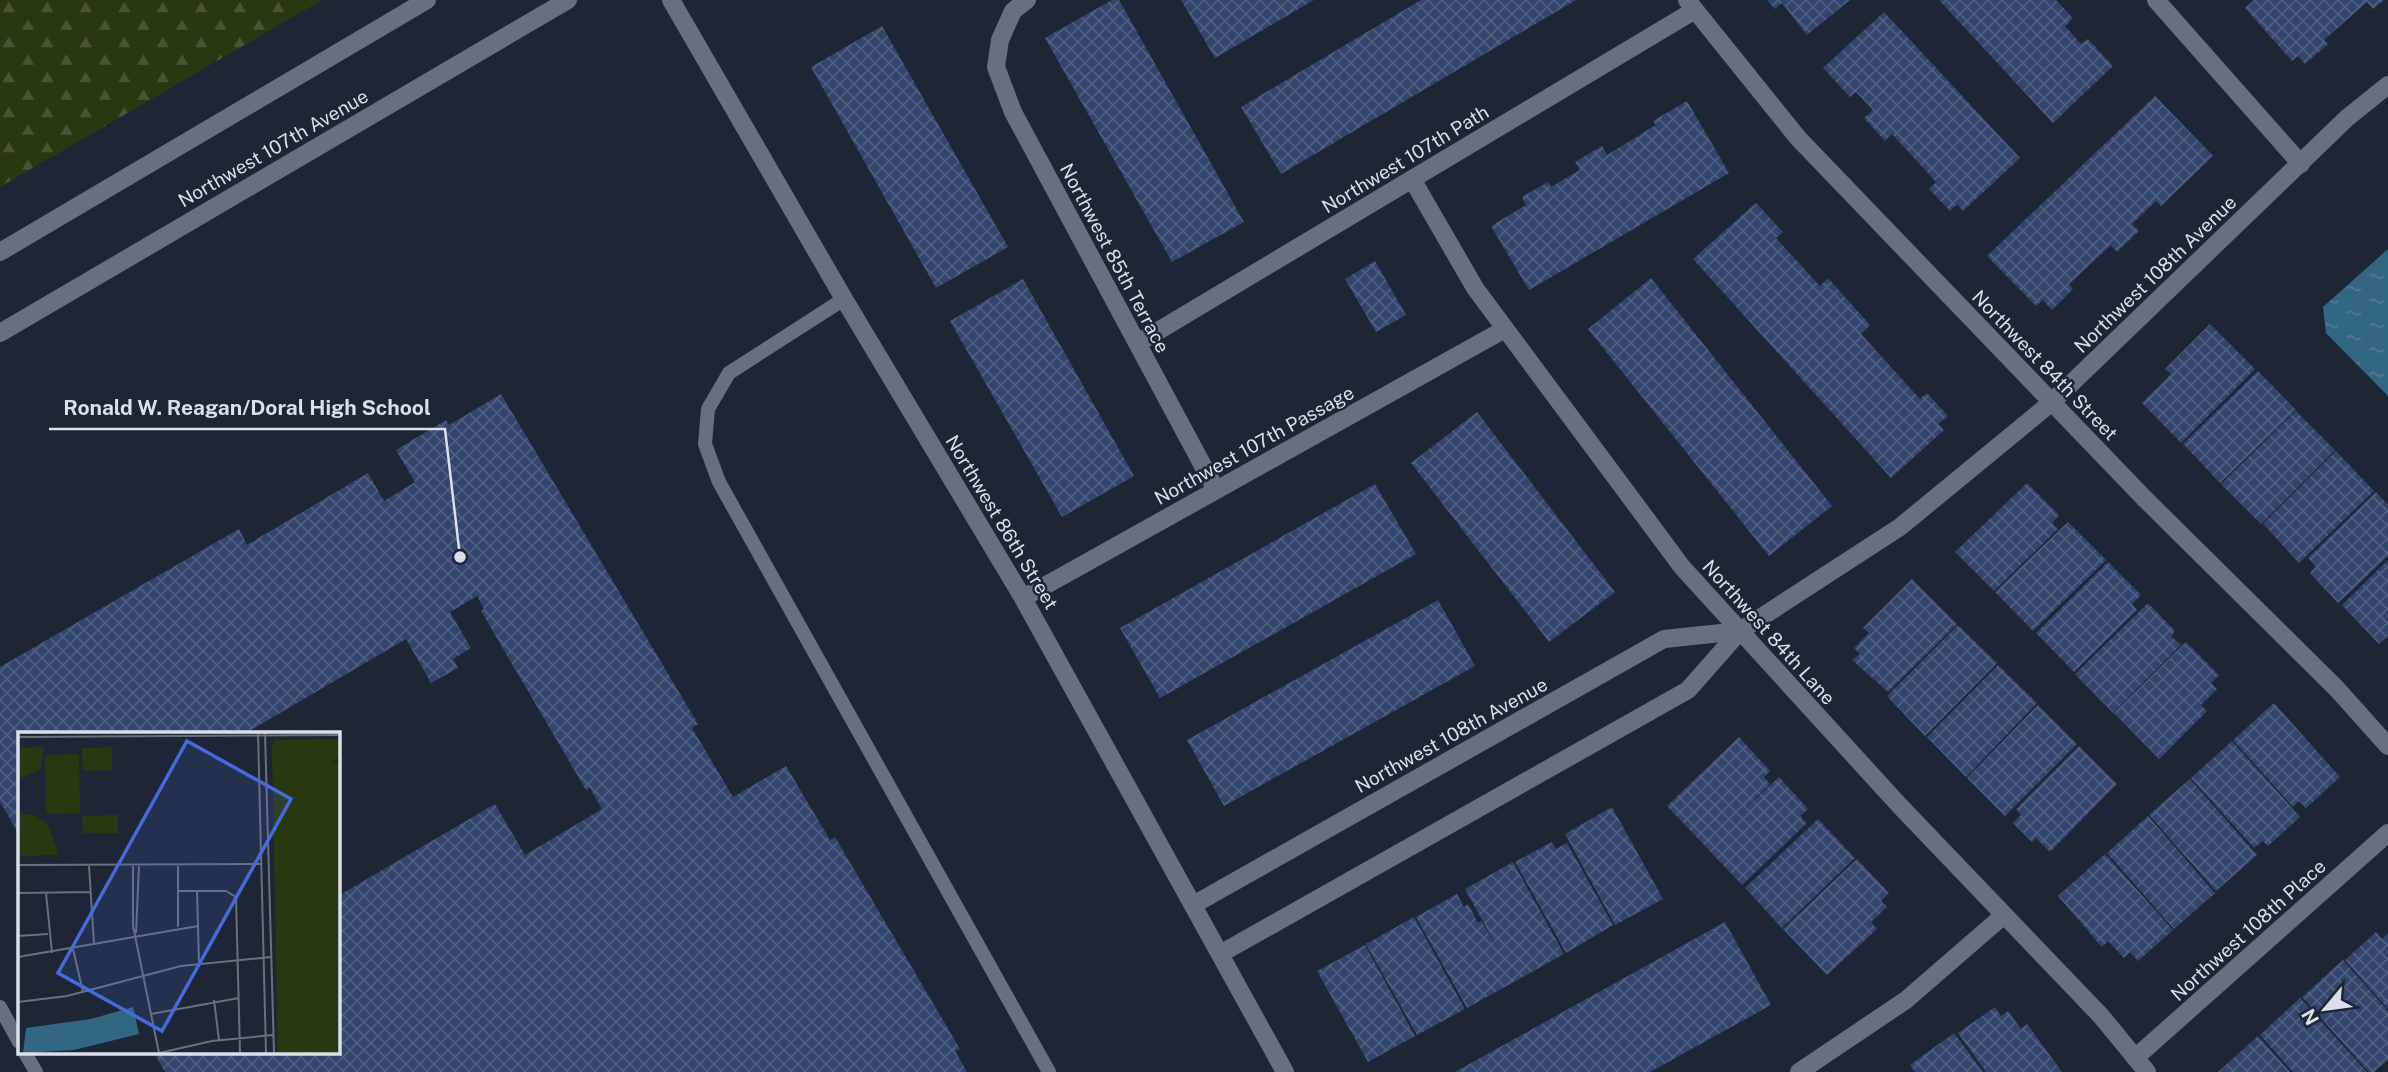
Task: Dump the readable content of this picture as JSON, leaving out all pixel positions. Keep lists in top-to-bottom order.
{
  "streets": {
    "street": [
      "Northwest 107th Avenue",
      "Northwest 107th Path",
      "Northwest 85th Terrace",
      "Northwest 108th Avenue",
      "Northwest 84th Street",
      "Northwest 107th Passage",
      "Northwest 86th Street",
      "Northwest 84th Lane",
      "Northwest 108th Place"
    ]
  },
  "crossings": [
    ["Northwest 107th Path", "Northwest 85th Terrace"],
    ["Northwest 107th Path", "Northwest 84th Street"],
    ["Northwest 107th Path", "Northwest 84th Lane"],
    ["Northwest 85th Terrace", "Northwest 107th Passage"],
    ["Northwest 108th Avenue", "Northwest 84th Street"],
    ["Northwest 108th Avenue", "Northwest 86th Street"],
    ["Northwest 108th Avenue", "Northwest 84th Lane"],
    ["Northwest 107th Passage", "Northwest 86th Street"],
    ["Northwest 107th Passage", "Northwest 84th Lane"],
    ["Northwest 84th Lane", "Northwest 108th Place"]
  ],
  "places": ["Ronald W. Reagan/Doral High School"],
  "north": "bottom left"
}
